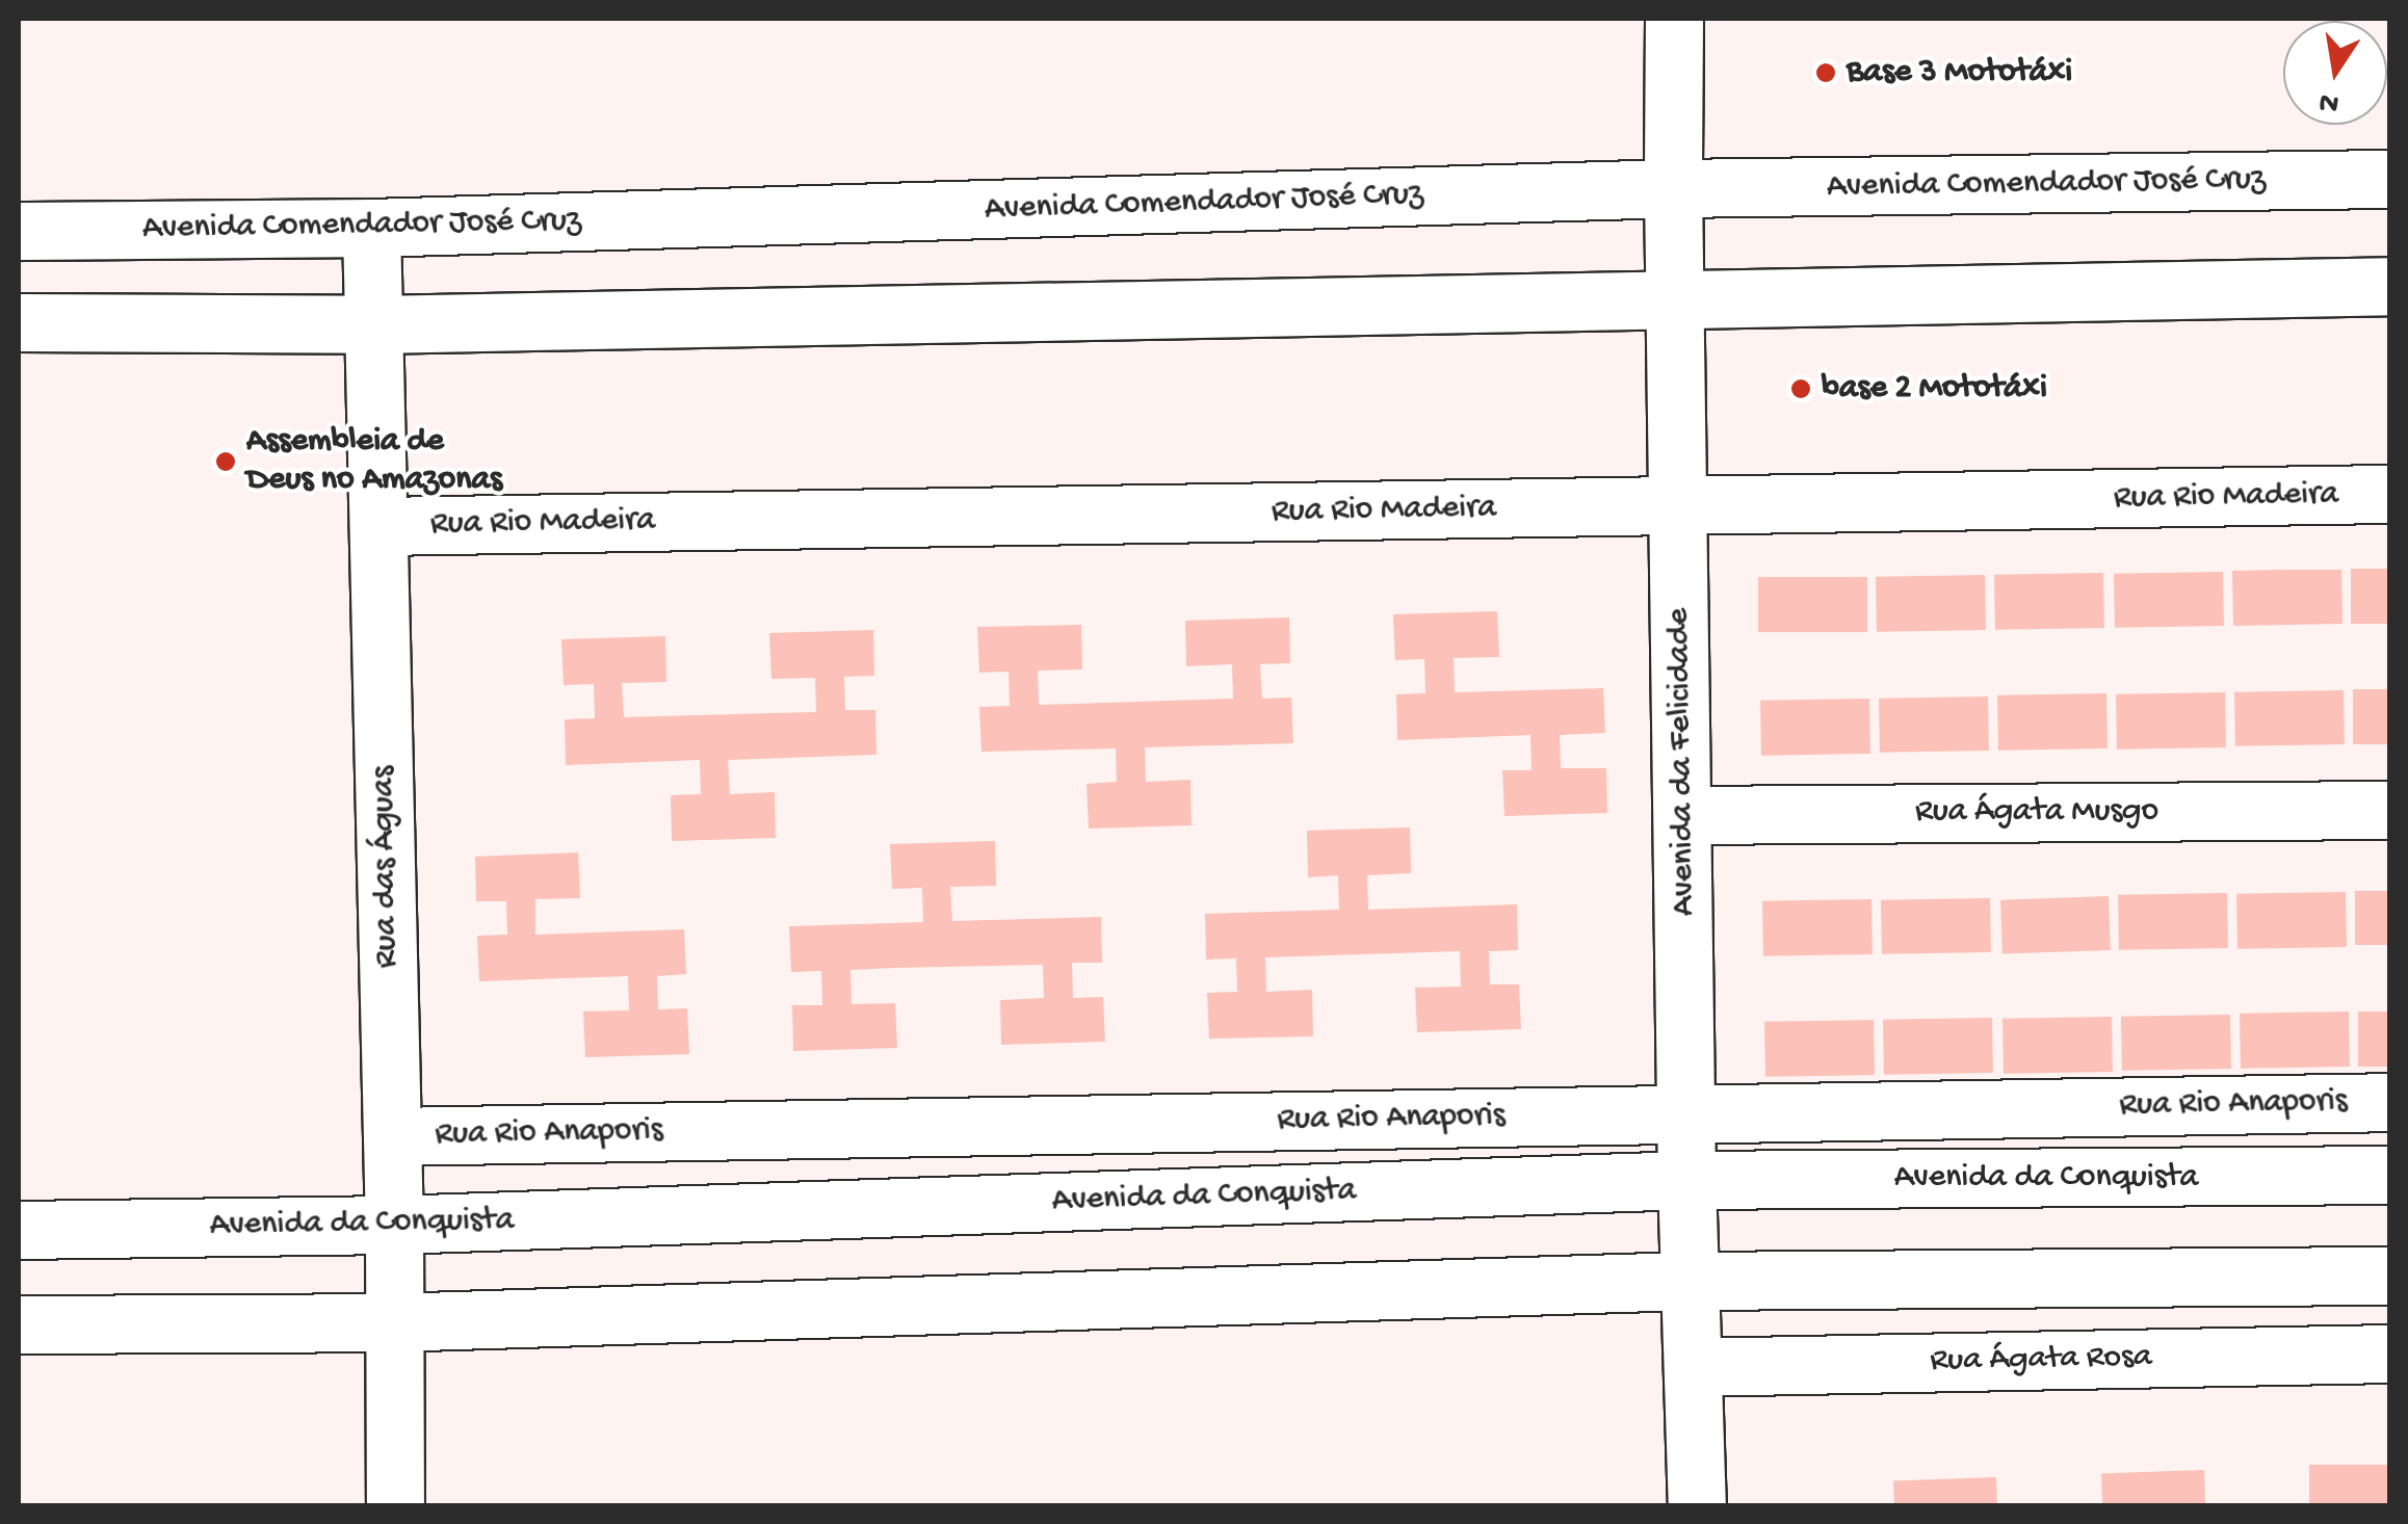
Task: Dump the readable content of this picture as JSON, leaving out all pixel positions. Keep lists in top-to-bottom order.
{
  "streets": {
    "street": [
      "Avenida Comendador José Cruz",
      "Rua Rio Madeira",
      "Avenida da Felicidade",
      "Rua Ágata Musgo",
      "Rua das Águas",
      "Rua Rio Anaporis",
      "Avenida da Conquista",
      "Rua Ágata Rosa"
    ]
  },
  "crossings": [
    ["Avenida Comendador José Cruz", "Avenida da Felicidade"],
    ["Avenida Comendador José Cruz", "Rua das Águas"],
    ["Rua Rio Madeira", "Avenida da Felicidade"],
    ["Rua Rio Madeira", "Rua das Águas"],
    ["Avenida da Felicidade", "Rua Ágata Musgo"],
    ["Avenida da Felicidade", "Rua Rio Anaporis"],
    ["Avenida da Felicidade", "Avenida da Conquista"],
    ["Avenida da Felicidade", "Rua Ágata Rosa"],
    ["Rua das Águas", "Rua Rio Anaporis"],
    ["Rua das Águas", "Avenida da Conquista"]
  ],
  "places": ["Base 3 Mototáxi", "base 2 Mototáxi", "Assembleia de Deus no Amazonas"],
  "north": "bottom"
}
